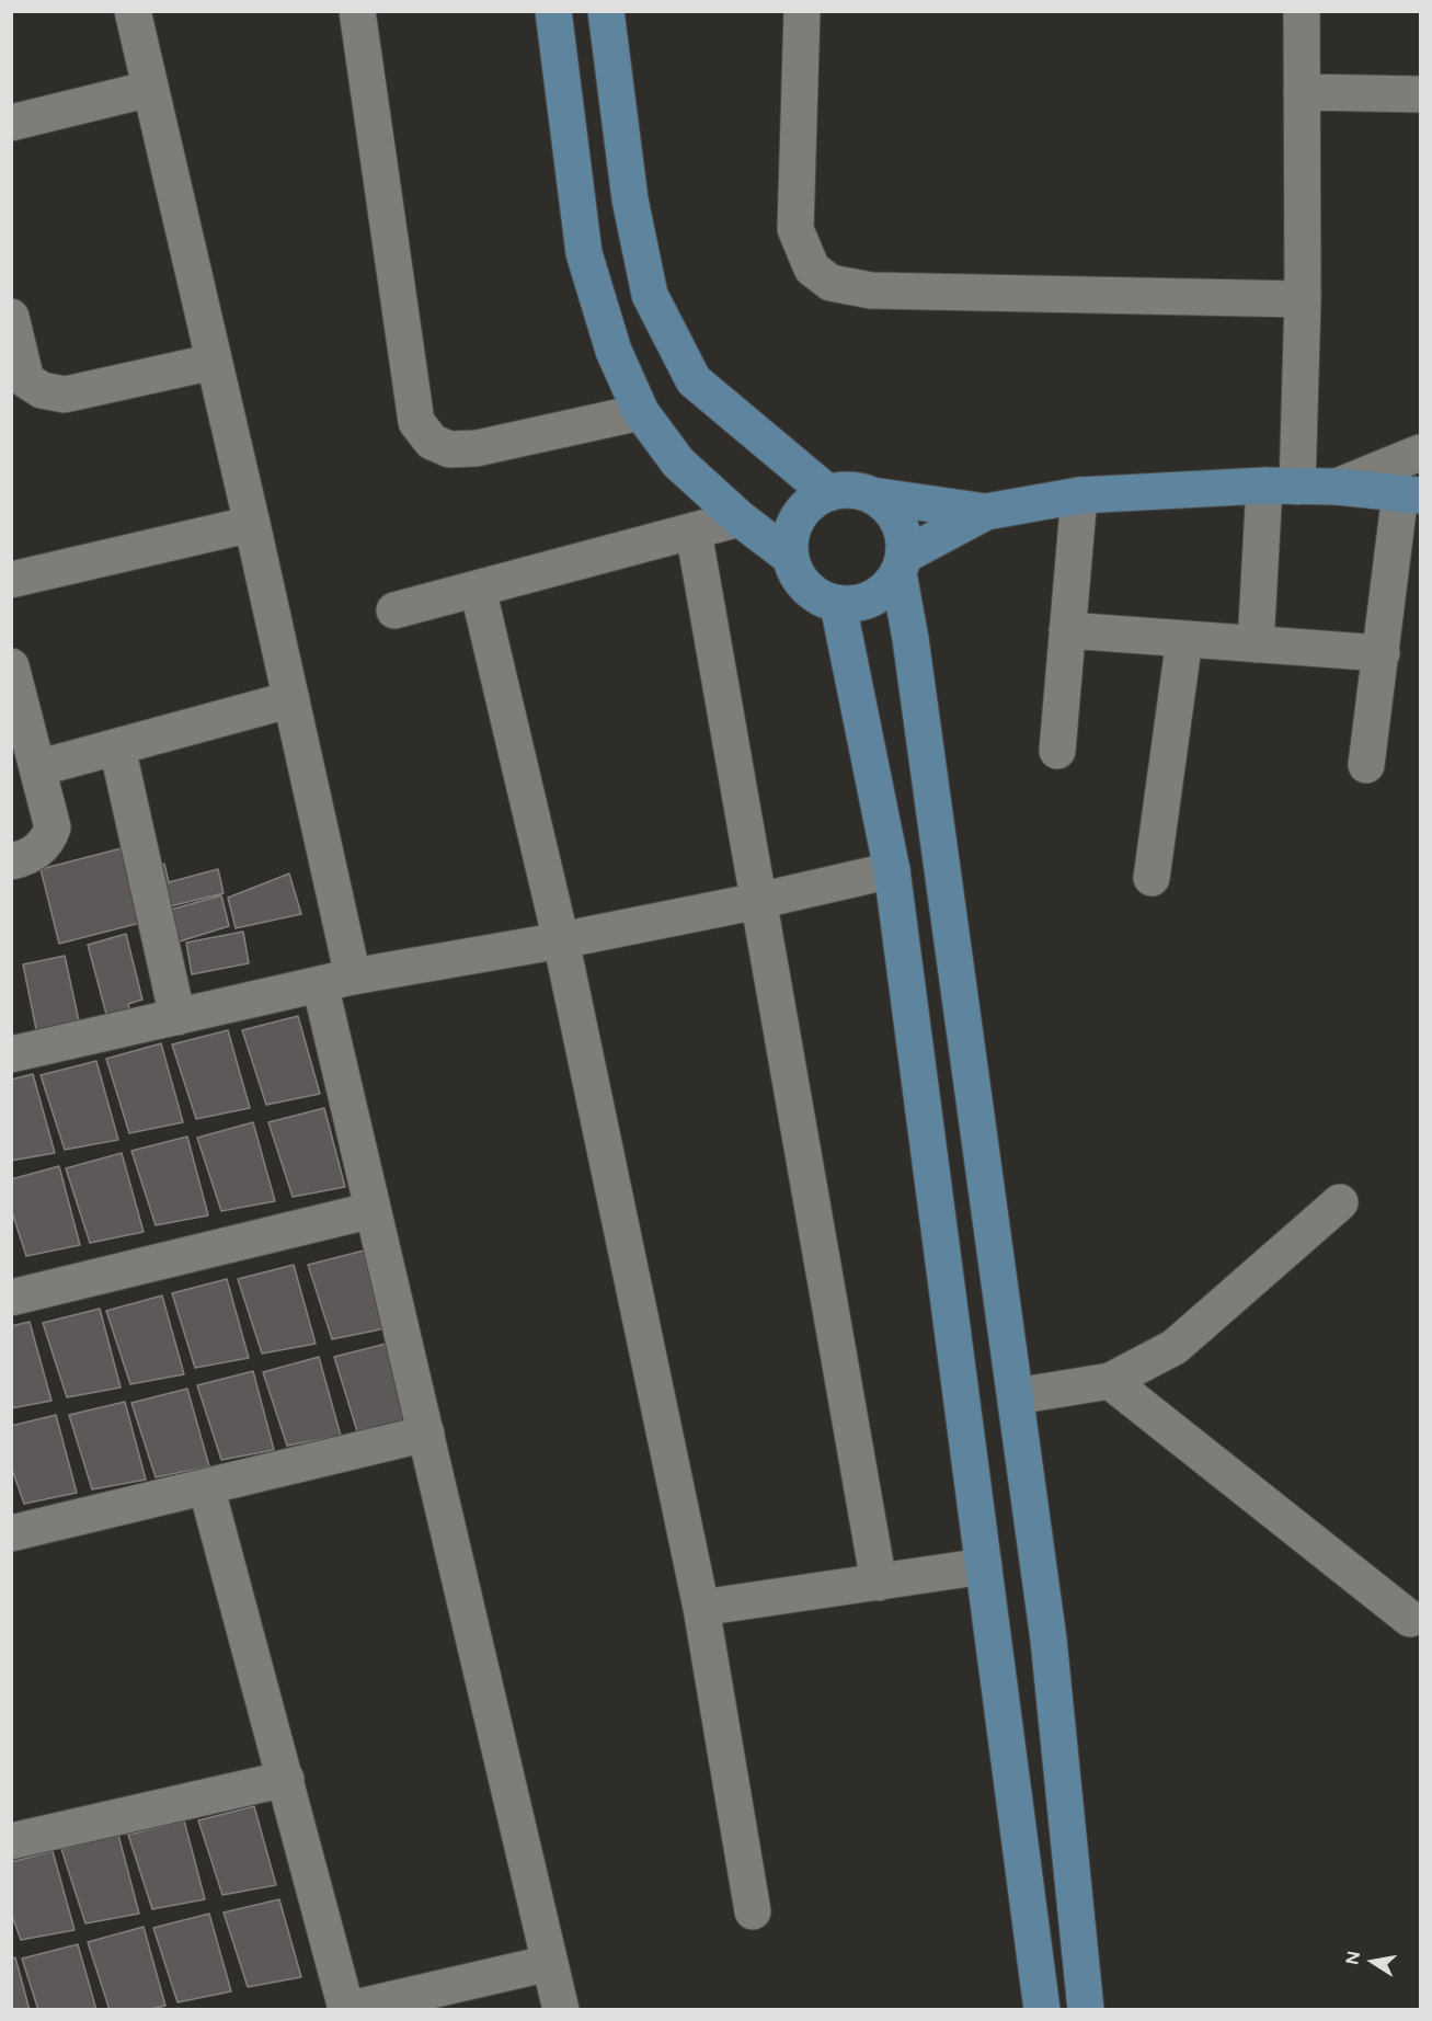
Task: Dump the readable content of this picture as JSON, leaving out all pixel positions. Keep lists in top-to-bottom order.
{
  "north": "left"
}
